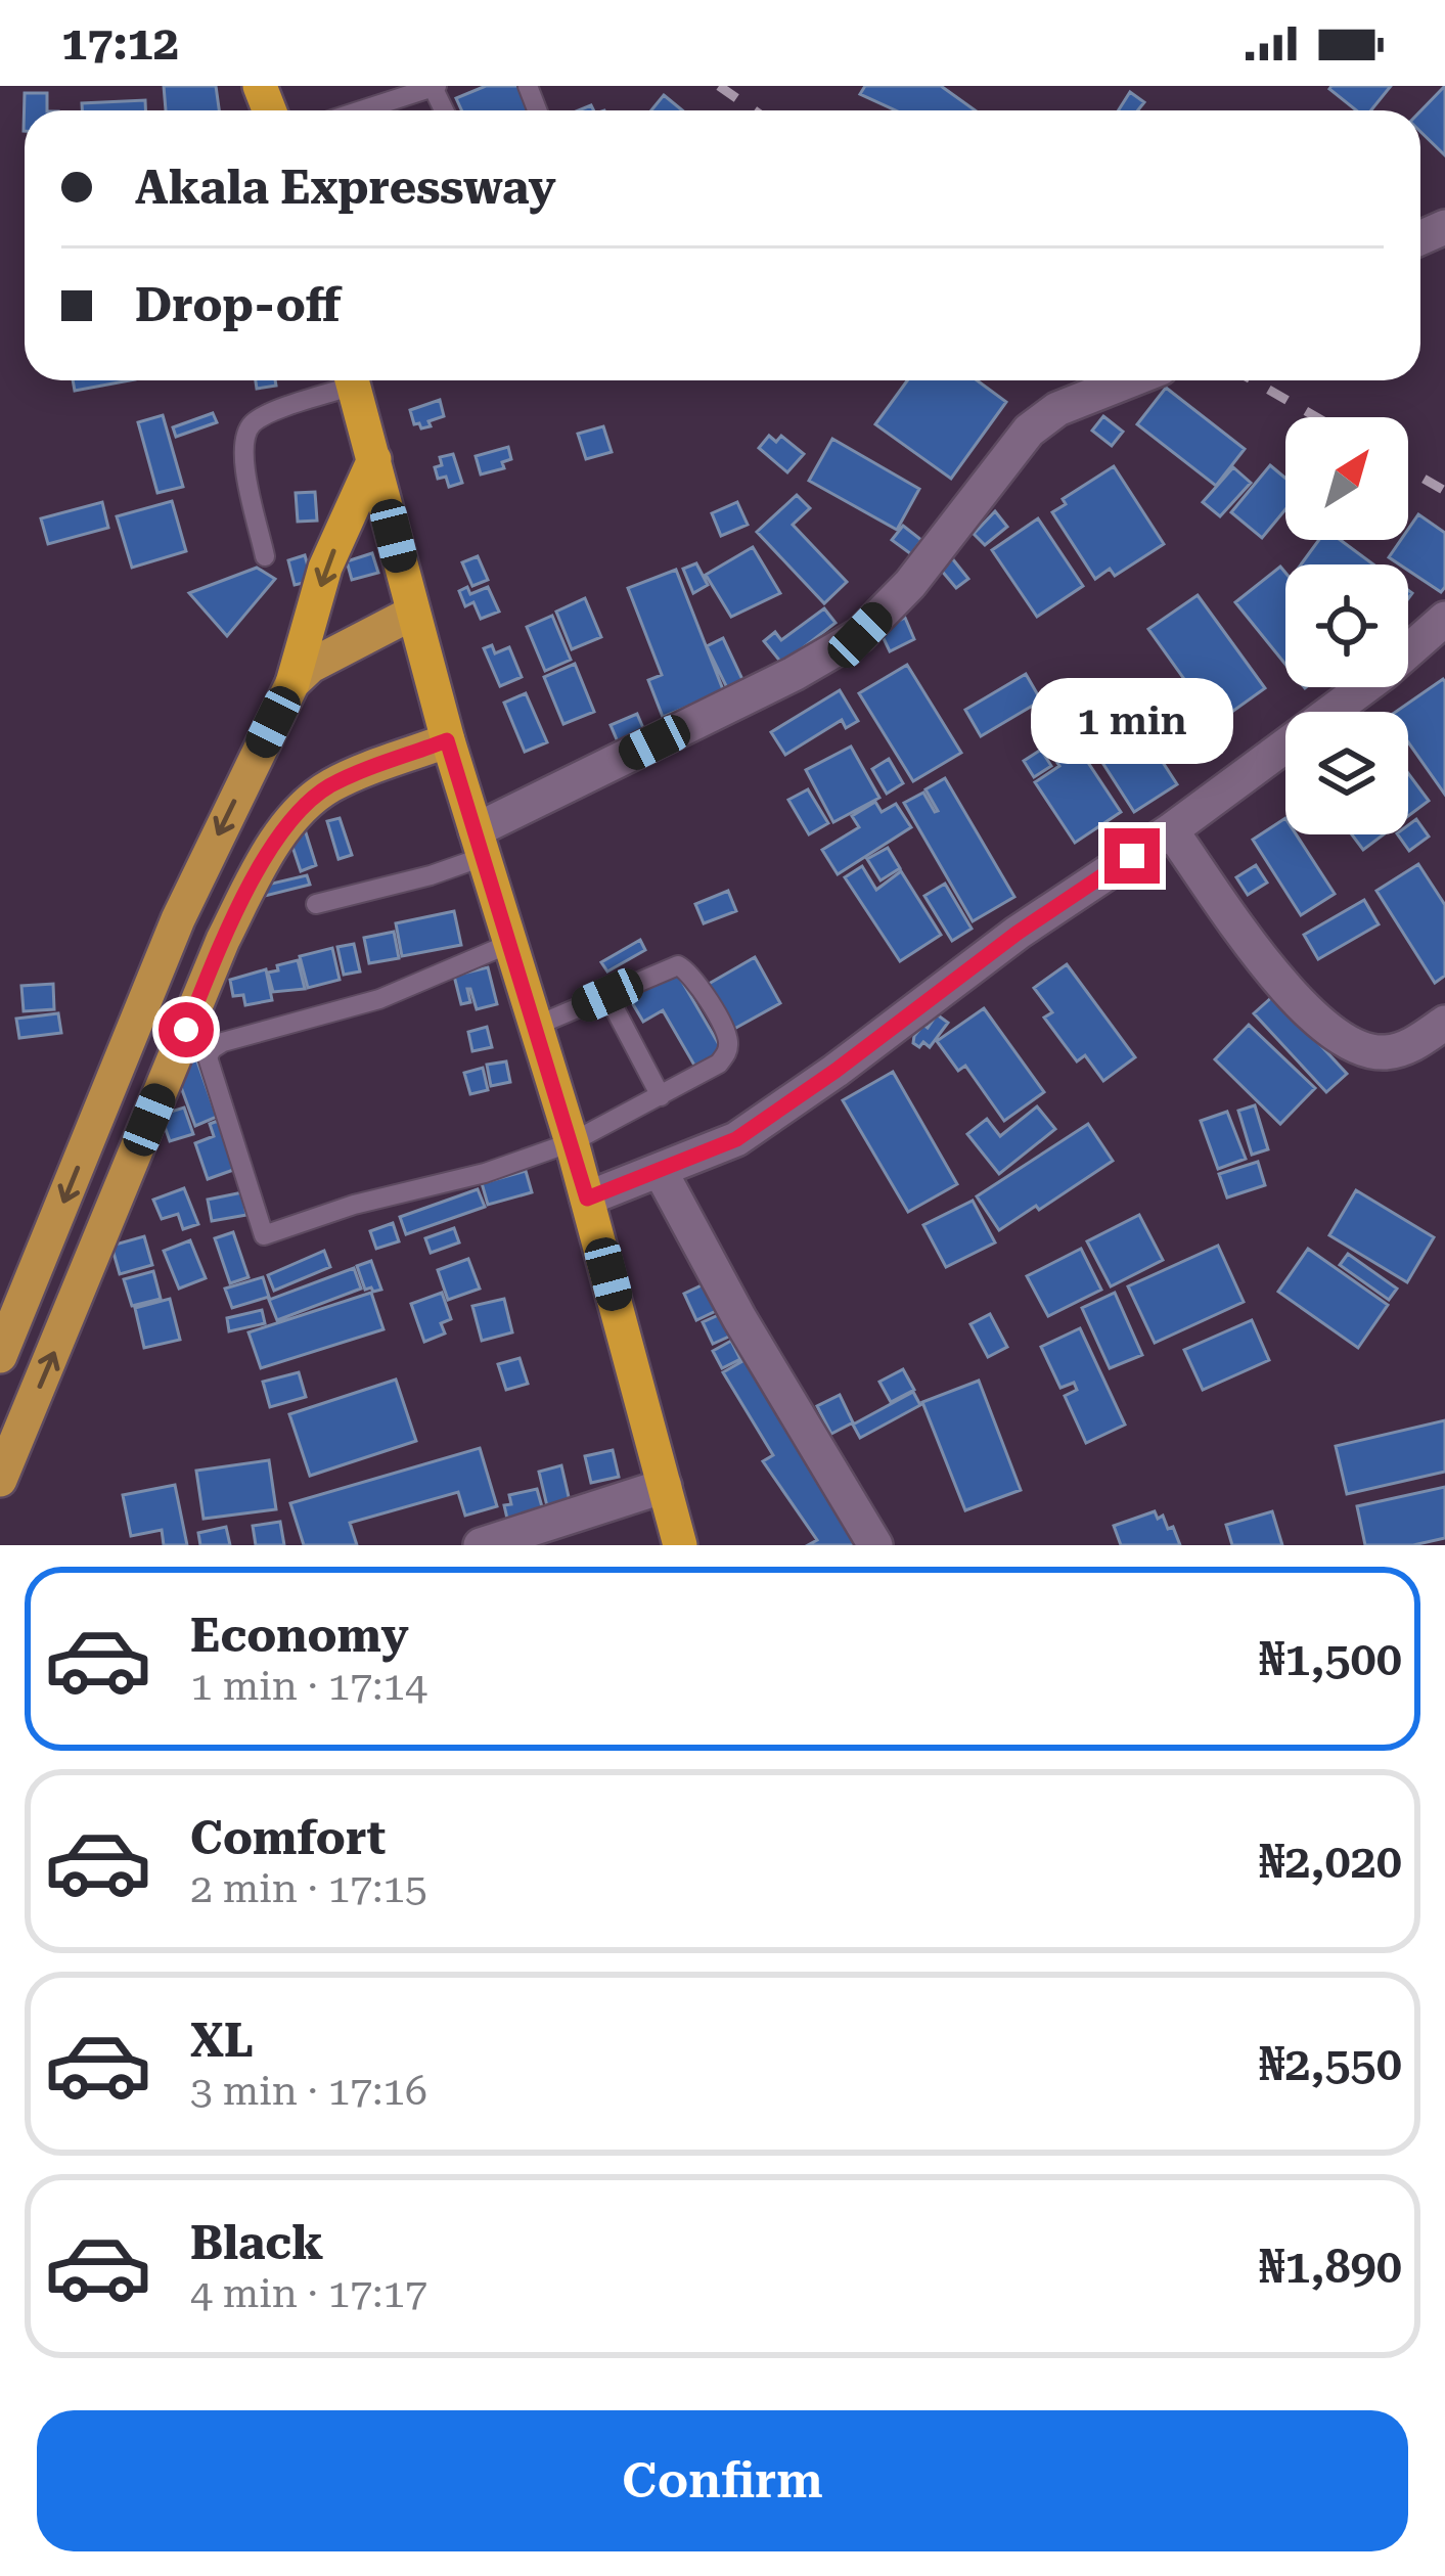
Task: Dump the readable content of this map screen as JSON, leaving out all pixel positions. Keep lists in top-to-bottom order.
{
  "north": "top right",
  "page": {
    "status": "17:12",
    "banner": ["Akala Expressway", "Drop-off"],
    "bubble": "1 min",
    "list": [
      {
        "name": "Economy",
        "note": "1 min · 17:14",
        "value": "₦1,500"
      },
      {
        "name": "Comfort",
        "note": "2 min · 17:15",
        "value": "₦2,020"
      },
      {
        "name": "XL",
        "note": "3 min · 17:16",
        "value": "₦2,550"
      },
      {
        "name": "Black",
        "note": "4 min · 17:17",
        "value": "₦1,890"
      }
    ],
    "buttons": "Confirm"
  }
}
